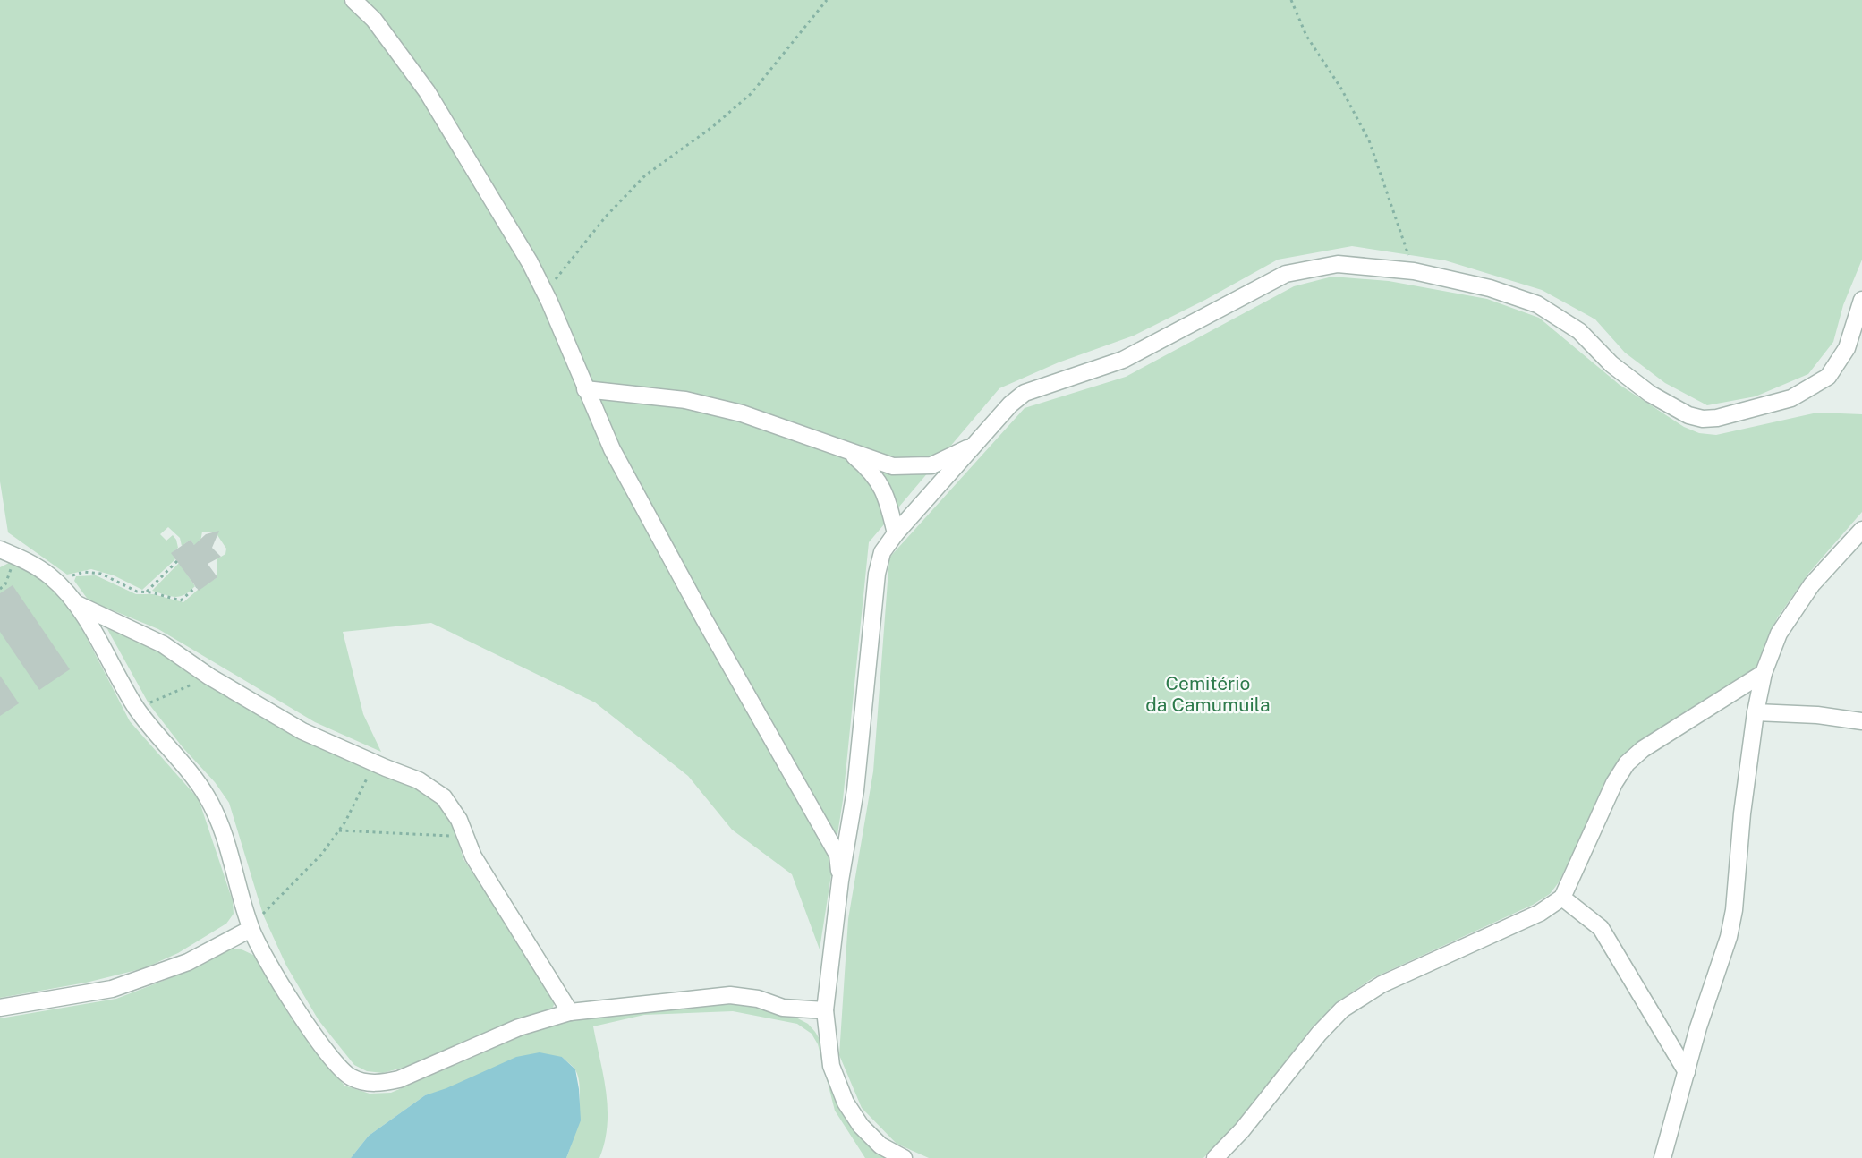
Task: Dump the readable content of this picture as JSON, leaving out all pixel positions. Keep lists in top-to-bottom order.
{
  "parks": ["Cemitério da Camumuila"]
}
